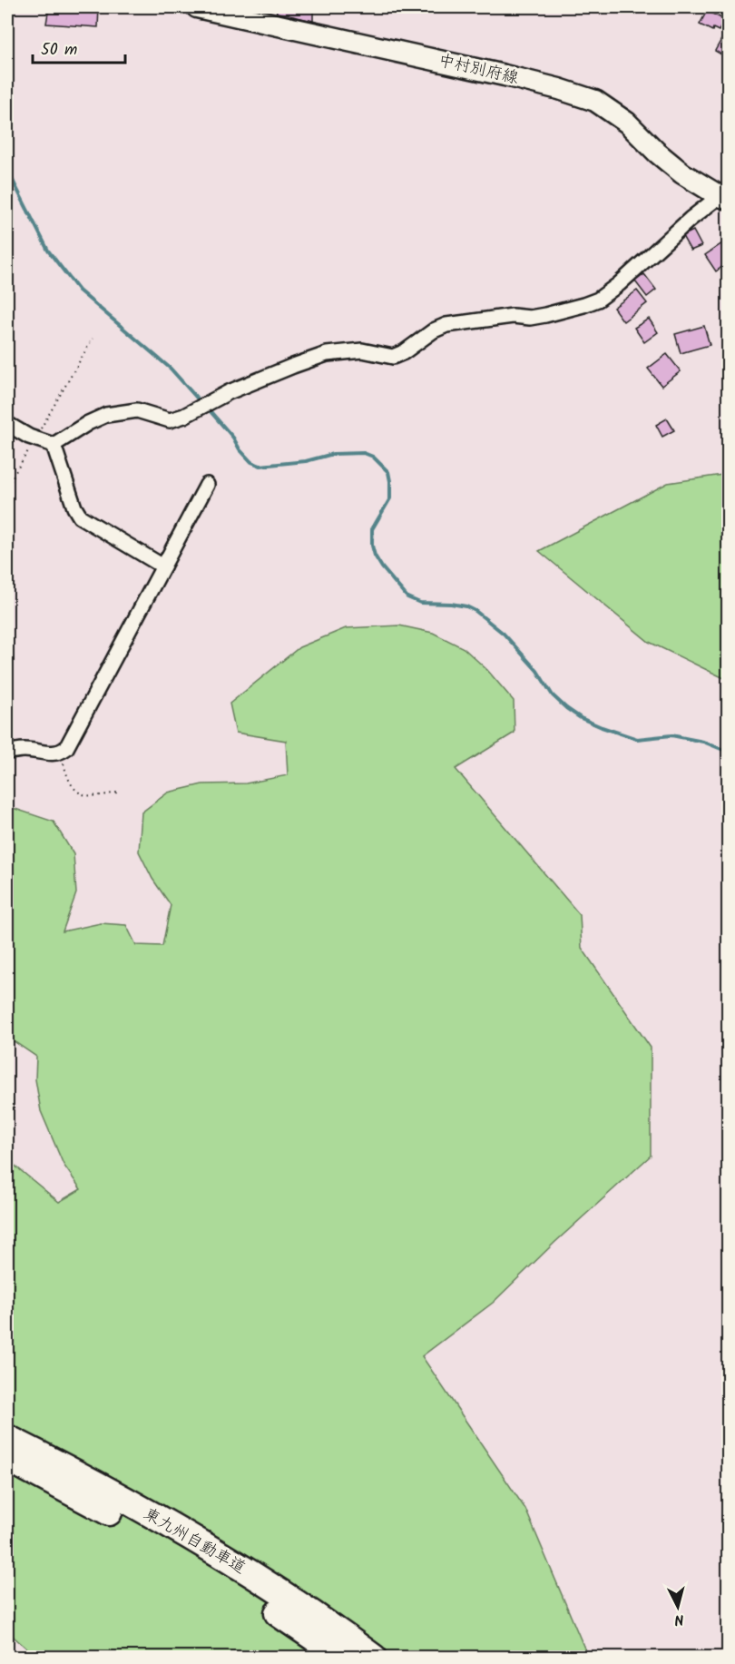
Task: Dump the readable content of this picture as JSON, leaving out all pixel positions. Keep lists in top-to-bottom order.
{
  "streets": {
    "highway": ["東九州自動車道"],
    "main road": ["中村別府線"]
  },
  "scale_bar": "50 m",
  "north": "bottom"
}
